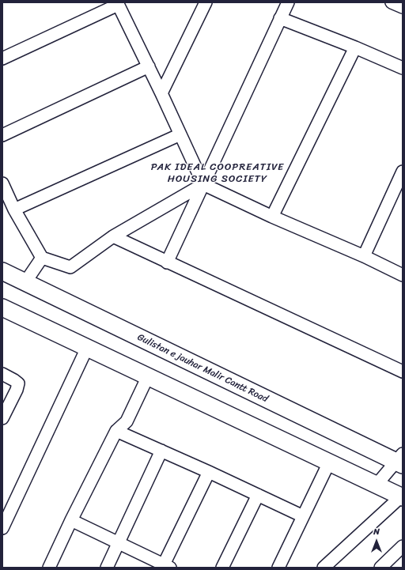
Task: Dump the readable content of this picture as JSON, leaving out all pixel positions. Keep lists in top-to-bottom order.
{
  "streets": {
    "main road": ["Gulistan e jauhar Malir Cantt Road"]
  },
  "districts": ["PAK IDEAL COOPREATIVE HOUSING SOCIETY"],
  "north": "top"
}
